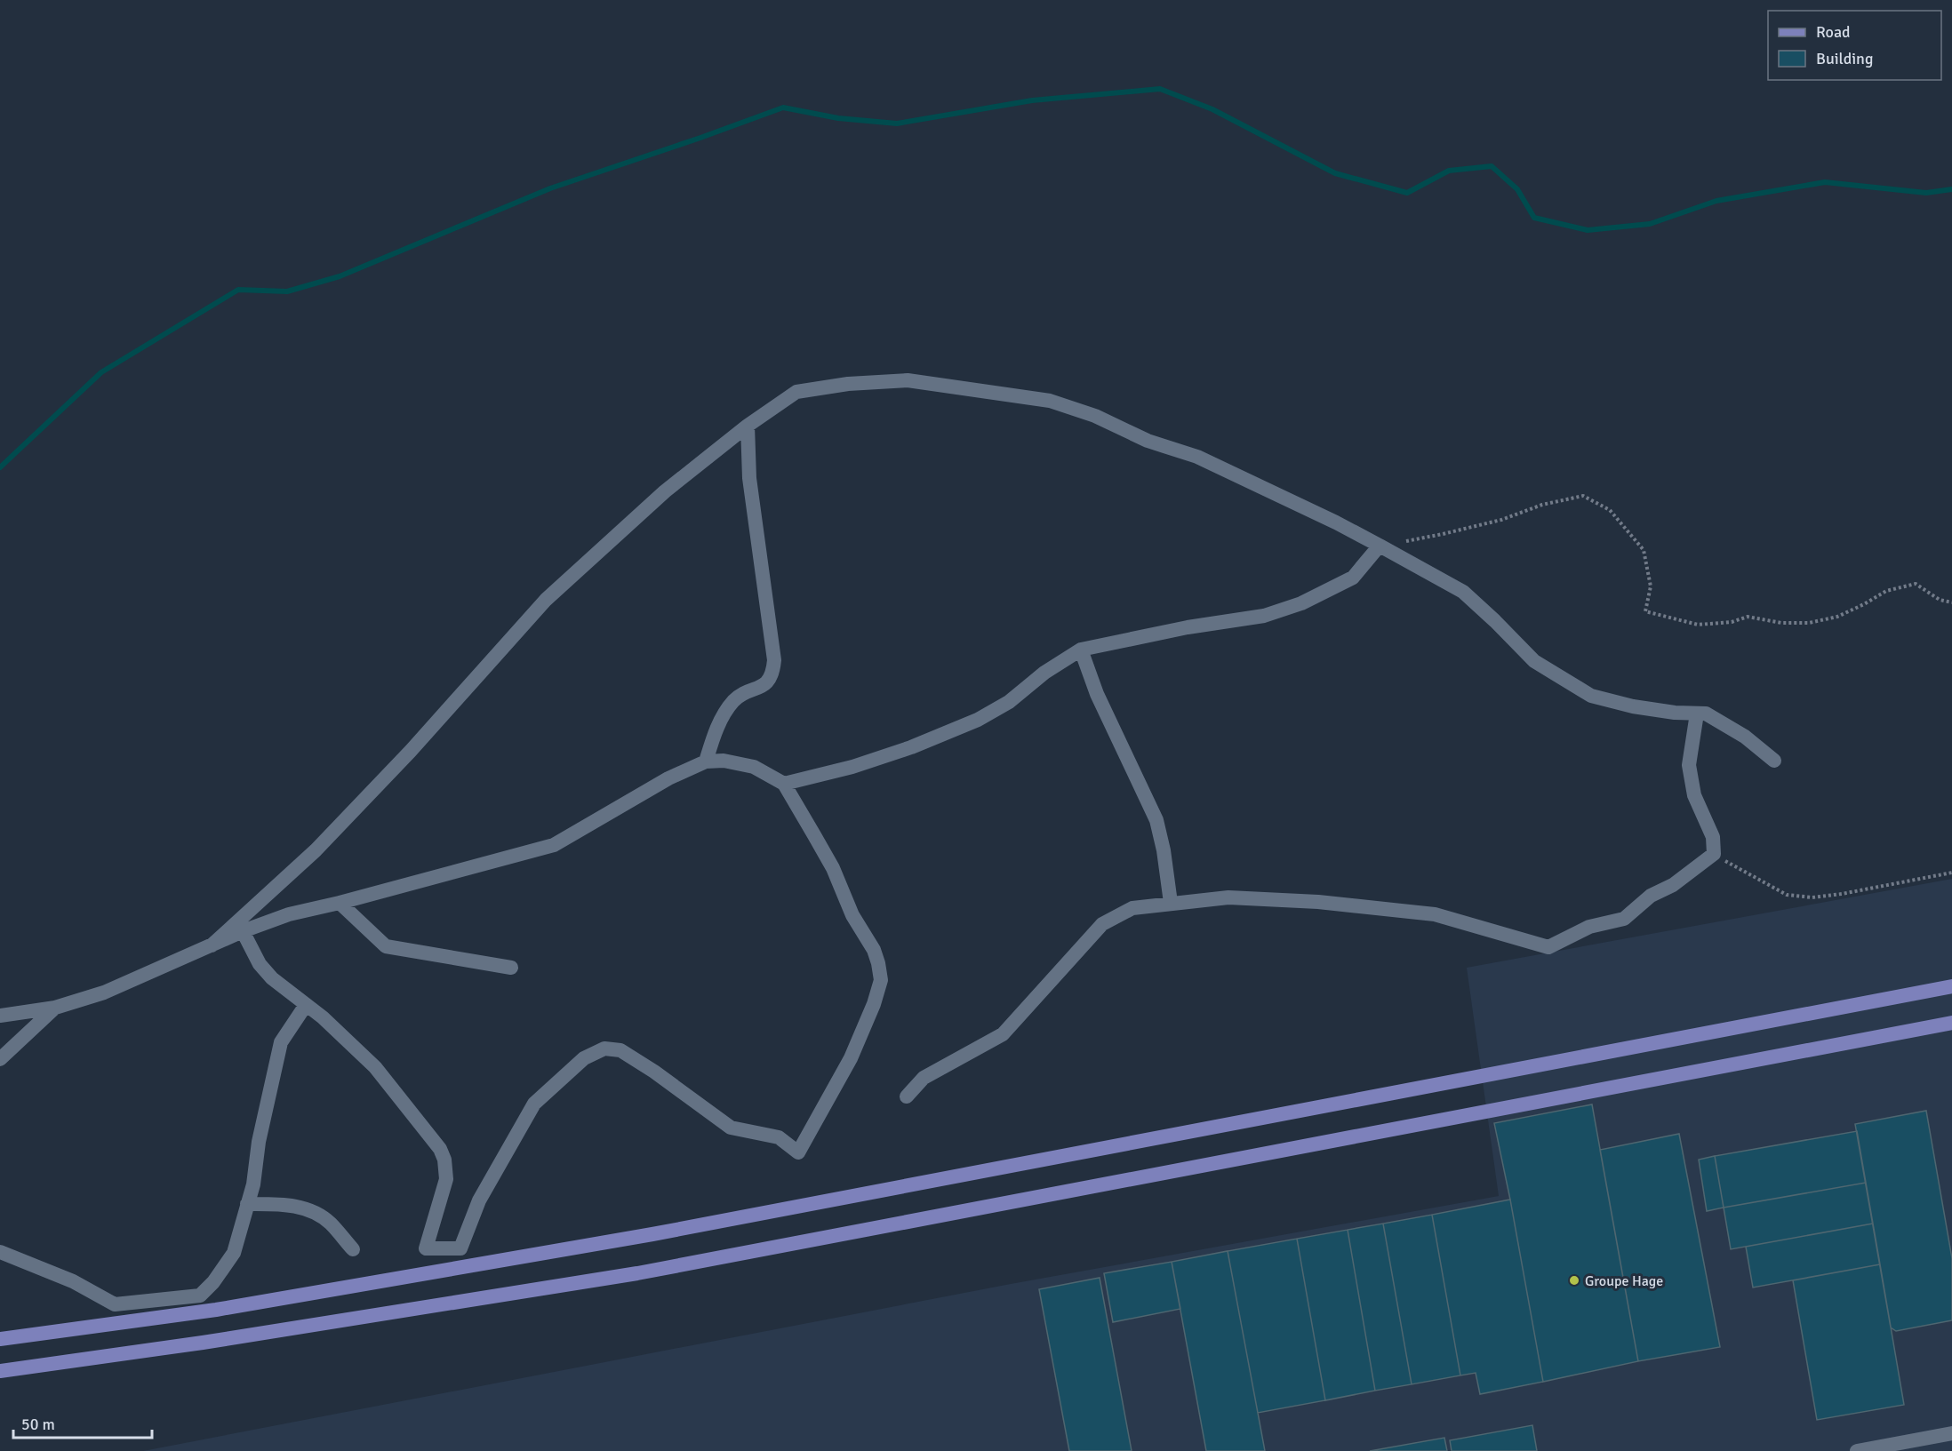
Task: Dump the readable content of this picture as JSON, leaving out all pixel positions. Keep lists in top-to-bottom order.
{
  "places": ["Groupe Hage"],
  "legend": ["Road", "Building"],
  "scale_bar": "50 m"
}
